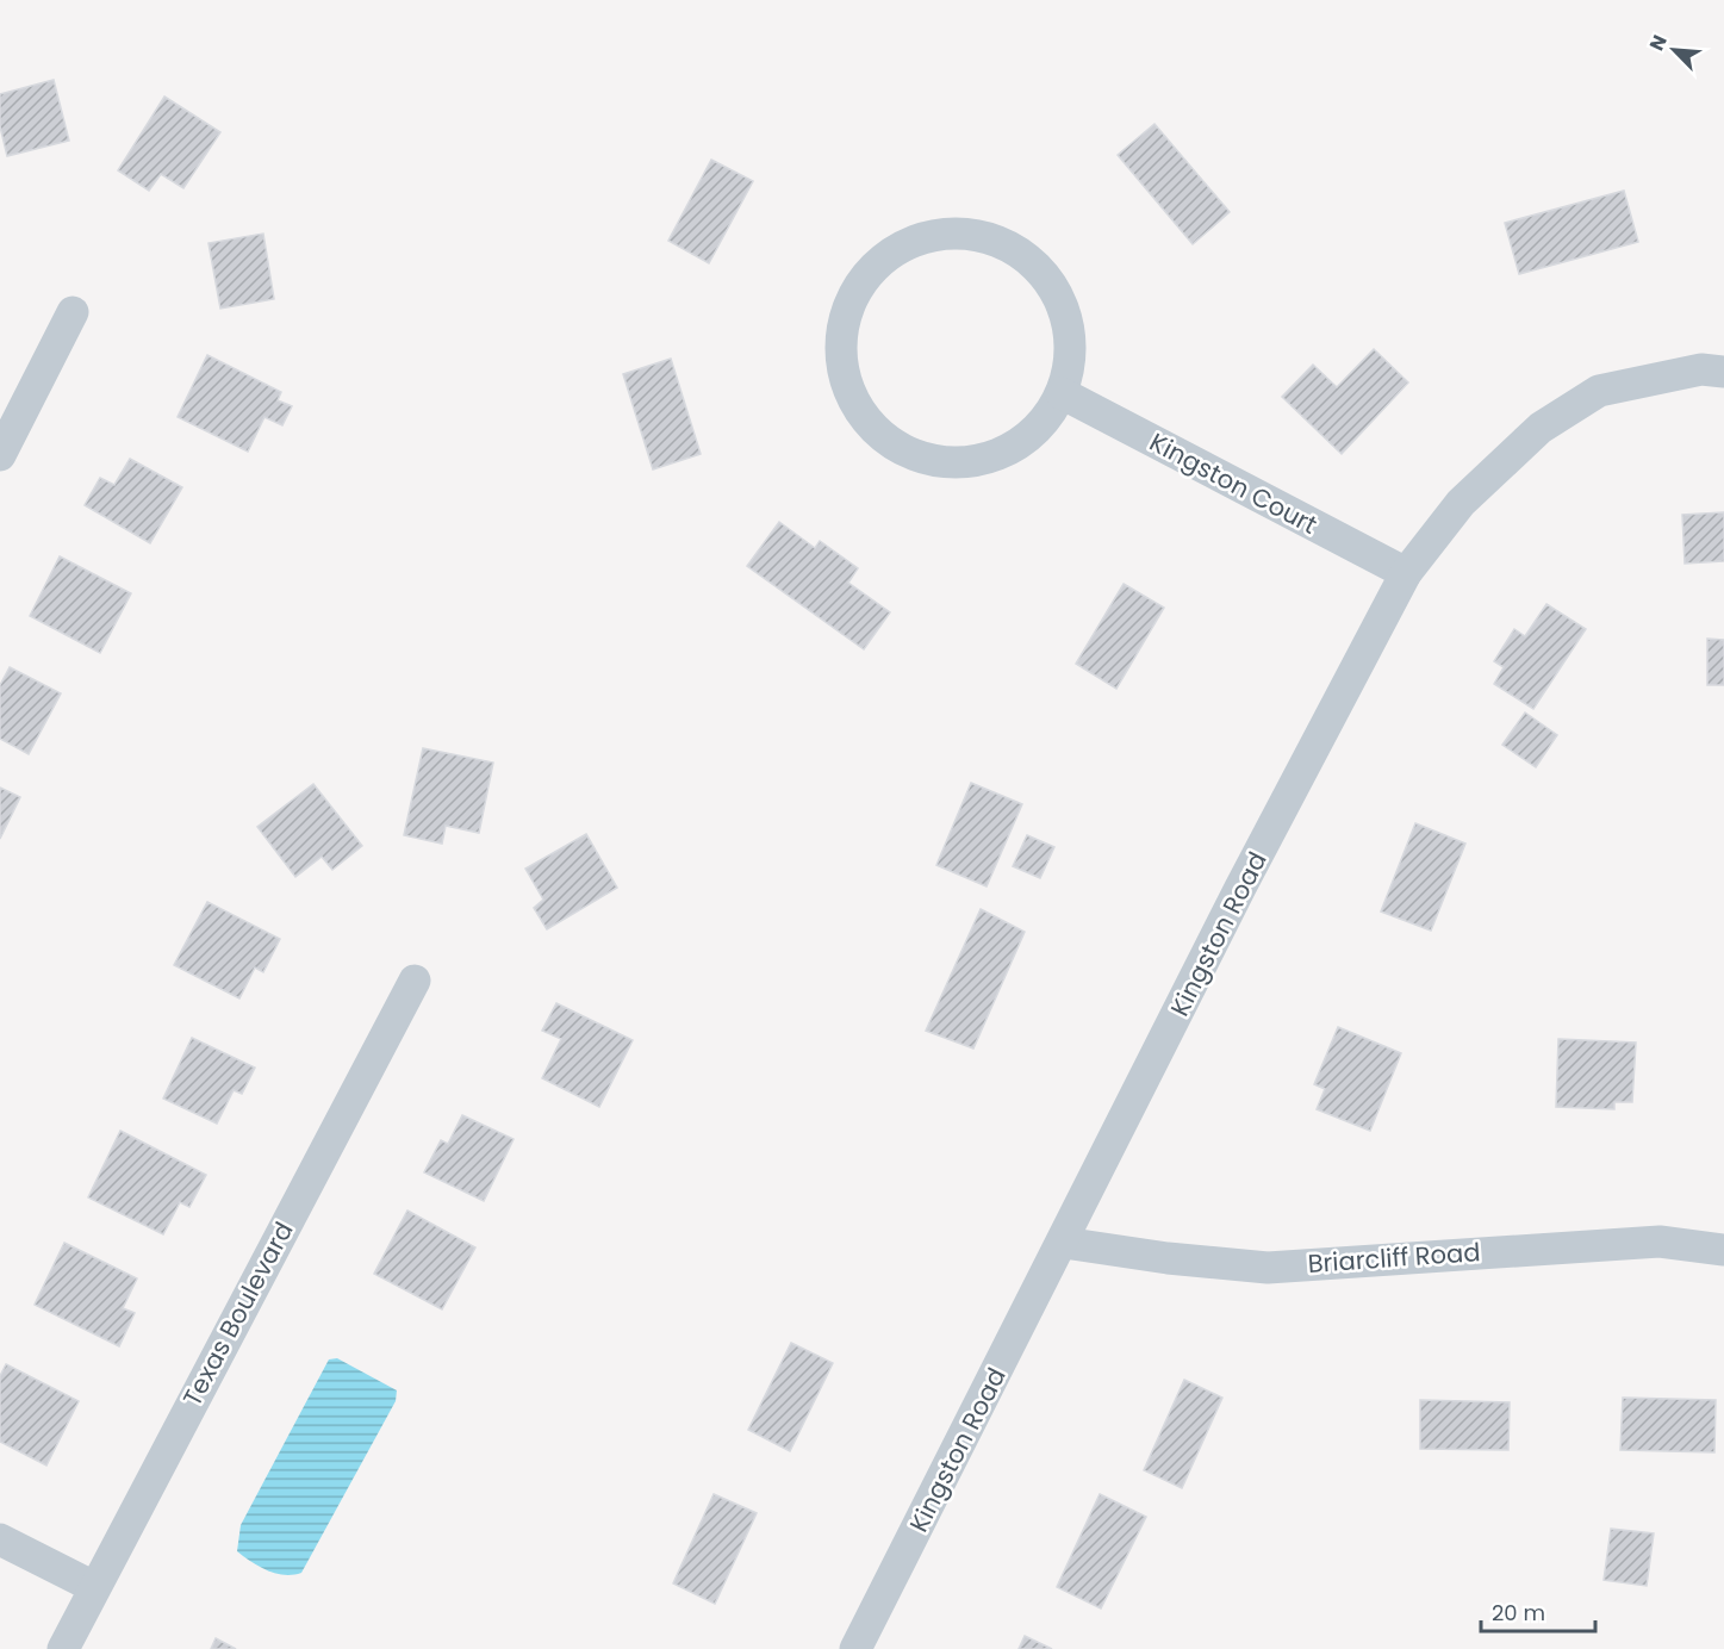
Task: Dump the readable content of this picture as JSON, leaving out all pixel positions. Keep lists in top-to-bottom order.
{
  "streets": {
    "street": [
      "Kingston Court",
      "Kingston Road",
      "Briarcliff Road",
      "Texas Boulevard"
    ]
  },
  "crossings": [
    ["Kingston Court", "Kingston Road"],
    ["Kingston Road", "Briarcliff Road"]
  ],
  "scale_bar": "20 m",
  "north": "top left"
}
